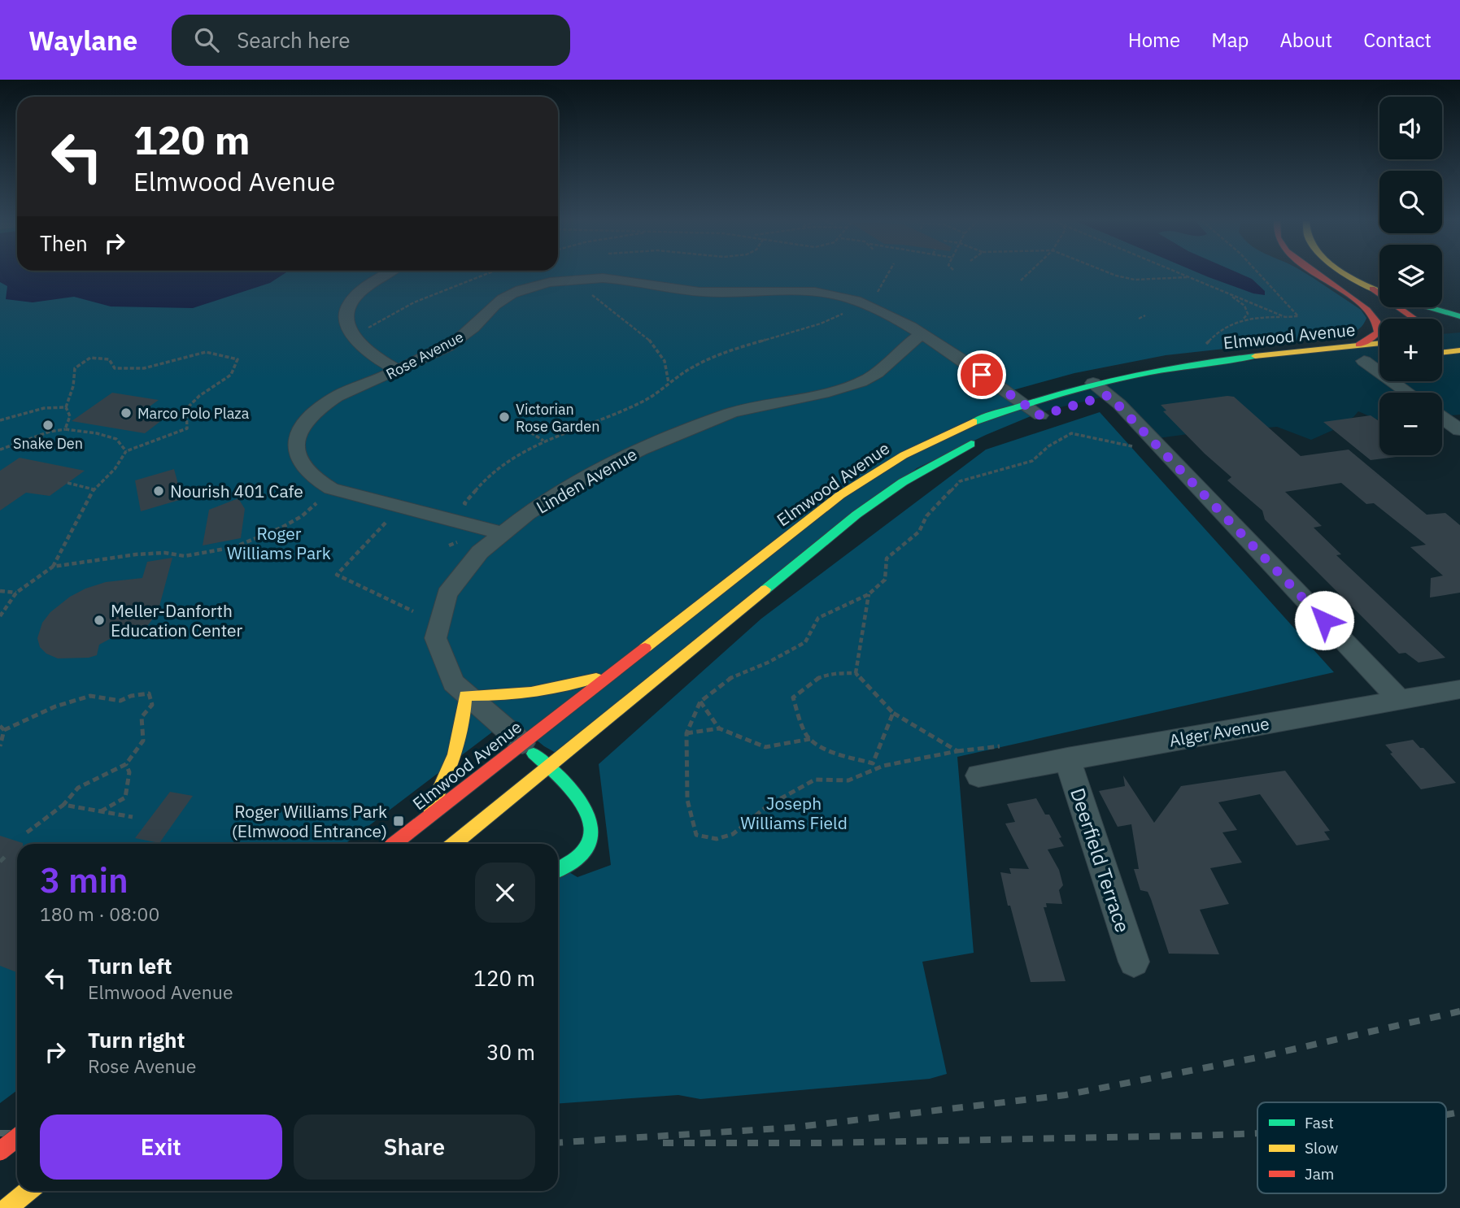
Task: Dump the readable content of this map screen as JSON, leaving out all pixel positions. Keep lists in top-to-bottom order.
{
  "streets": {
    "main road": ["Elmwood Avenue"],
    "street": [
      "Rose Avenue",
      "Linden Avenue",
      "Alger Avenue",
      "Deerfield Terrace"
    ]
  },
  "crossings": [
    ["Elmwood Avenue", "Rose Avenue"],
    ["Elmwood Avenue", "Linden Avenue"],
    ["Rose Avenue", "Linden Avenue"],
    ["Alger Avenue", "Deerfield Terrace"]
  ],
  "parks": ["Roger Williams Park", "Joseph Williams Field"],
  "places": {
    "other": [
      "Marco Polo Plaza",
      "Victorian Rose Garden",
      "Snake Den",
      "Nourish 401 Cafe",
      "Meller-Danforth Education Center"
    ],
    "transit": ["Roger Williams Park (Elmwood Entrance)"]
  },
  "legend": ["Fast", "Slow", "Jam"],
  "page": {
    "header": "Waylane",
    "search": "Search here",
    "nav": [
      "Home",
      "Map",
      "About",
      "Contact"
    ],
    "map_buttons": ["+", "−"],
    "turn": ["120 m", "Elmwood Avenue"],
    "then": "Then",
    "heading": ["3 min", "180 m · 08:00"],
    "list": [
      {
        "name": "Turn left",
        "note": "Elmwood Avenue",
        "value": "120 m"
      },
      {
        "name": "Turn right",
        "note": "Rose Avenue",
        "value": "30 m"
      }
    ],
    "buttons": ["Exit", "Share"]
  }
}
